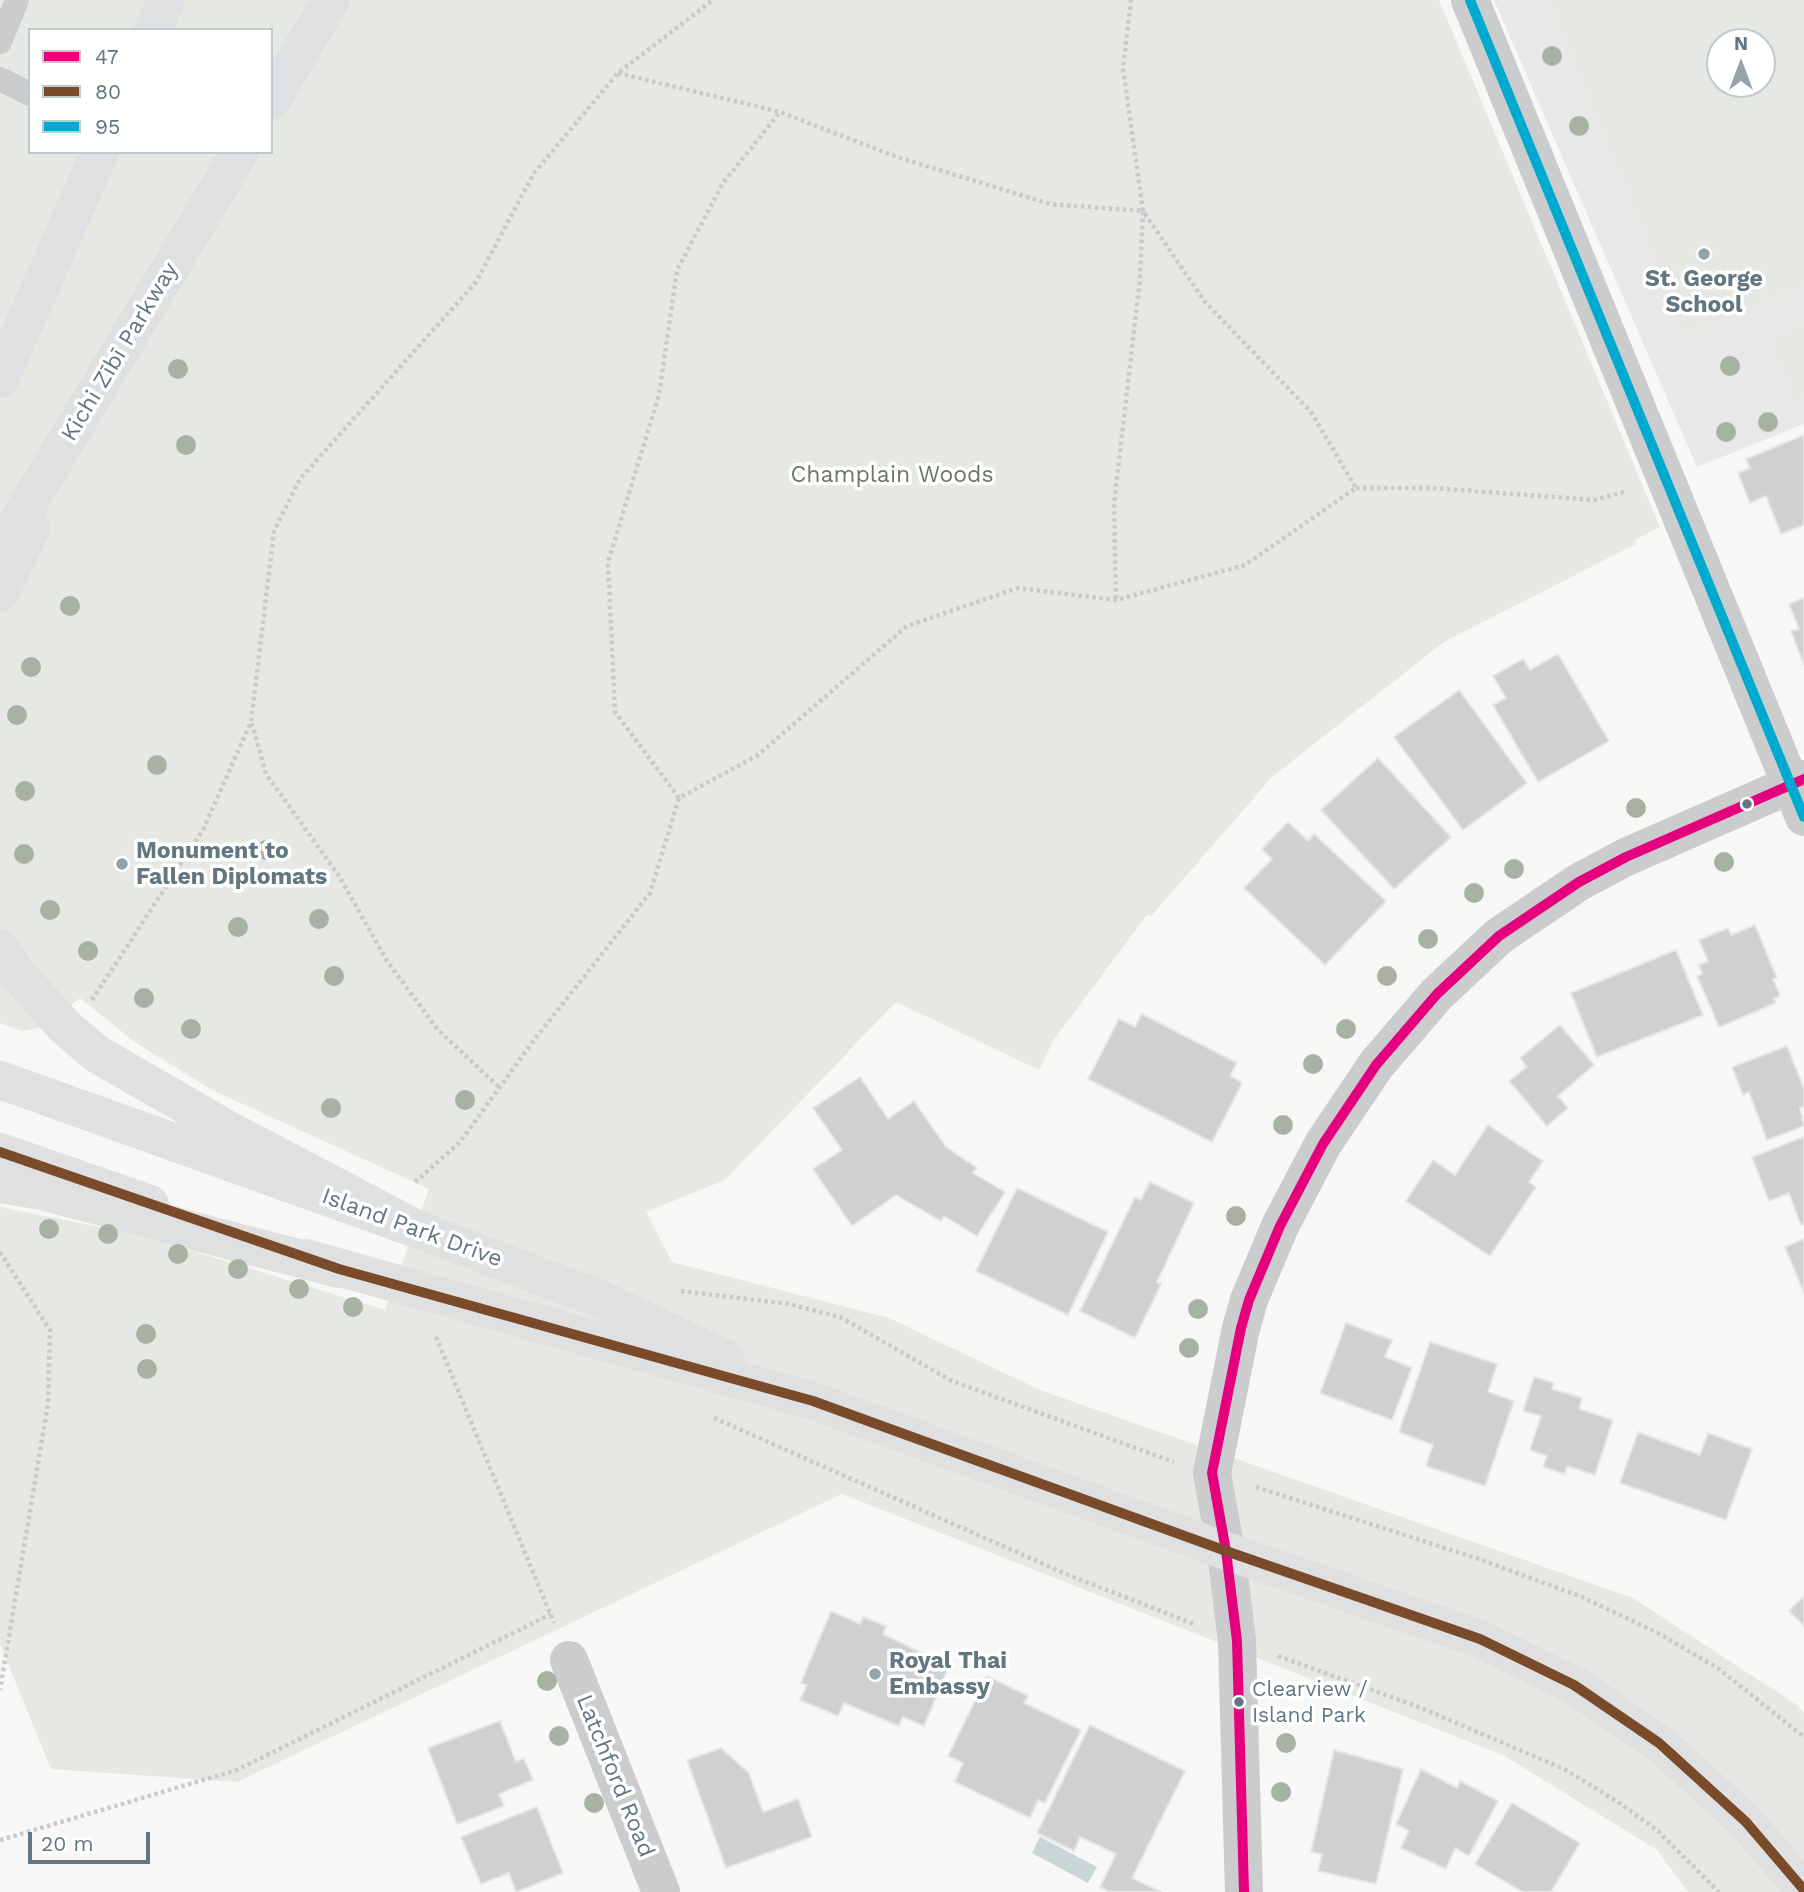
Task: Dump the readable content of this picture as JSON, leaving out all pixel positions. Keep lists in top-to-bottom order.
{
  "streets": {
    "main road": ["Kichi Zībī Parkway", "Island Park Drive"],
    "street": ["Latchford Road"]
  },
  "parks": ["Champlain Woods"],
  "places": [
    "St. George School",
    "Monument to Fallen Diplomats",
    "Royal Thai Embassy",
    "Clearview / Island Park"
  ],
  "lines": ["transit line 95", "transit line 47", "transit line 80"],
  "legend": ["47", "80", "95"],
  "scale_bar": "20 m",
  "north": "top"
}
